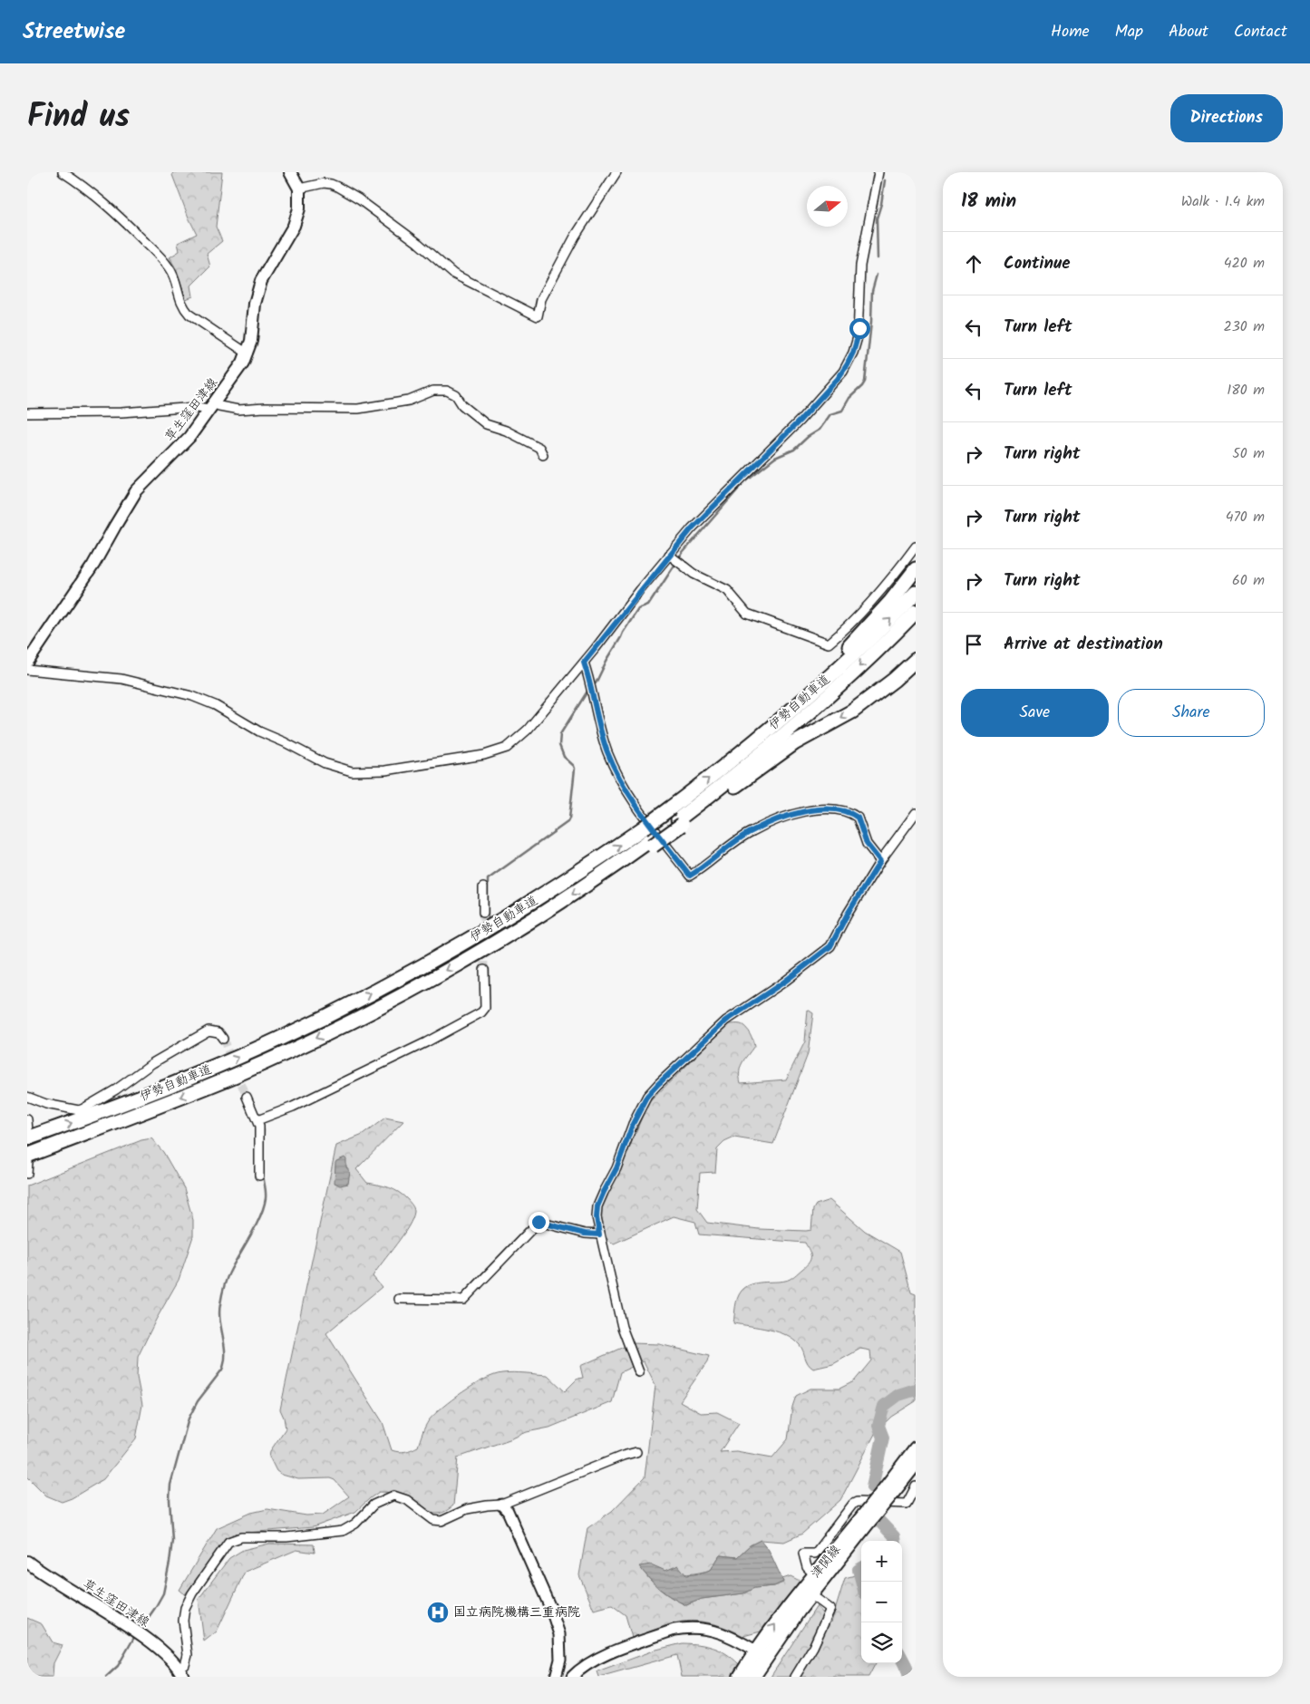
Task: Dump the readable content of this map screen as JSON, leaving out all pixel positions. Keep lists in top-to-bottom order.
{
  "streets": {
    "highway": ["伊勢自動車道"],
    "main road": ["草生窪田津線", "津関線"]
  },
  "places": {
    "hospital": ["国立病院機構三重病院"]
  },
  "north": "right",
  "page": {
    "header": "Streetwise",
    "nav": [
      "Home",
      "Map",
      "About",
      "Contact"
    ],
    "title": "Find us",
    "buttons": [
      "Directions",
      ["Save", "Share"]
    ],
    "heading": ["18 min", "Walk · 1.4 km"],
    "list": [
      ["Continue", "420 m"],
      ["Turn left", "230 m"],
      ["Turn left", "180 m"],
      ["Turn right", "50 m"],
      ["Turn right", "470 m"],
      ["Turn right", "60 m"],
      "Arrive at destination"
    ],
    "map_buttons": ["+", "−"]
  }
}
